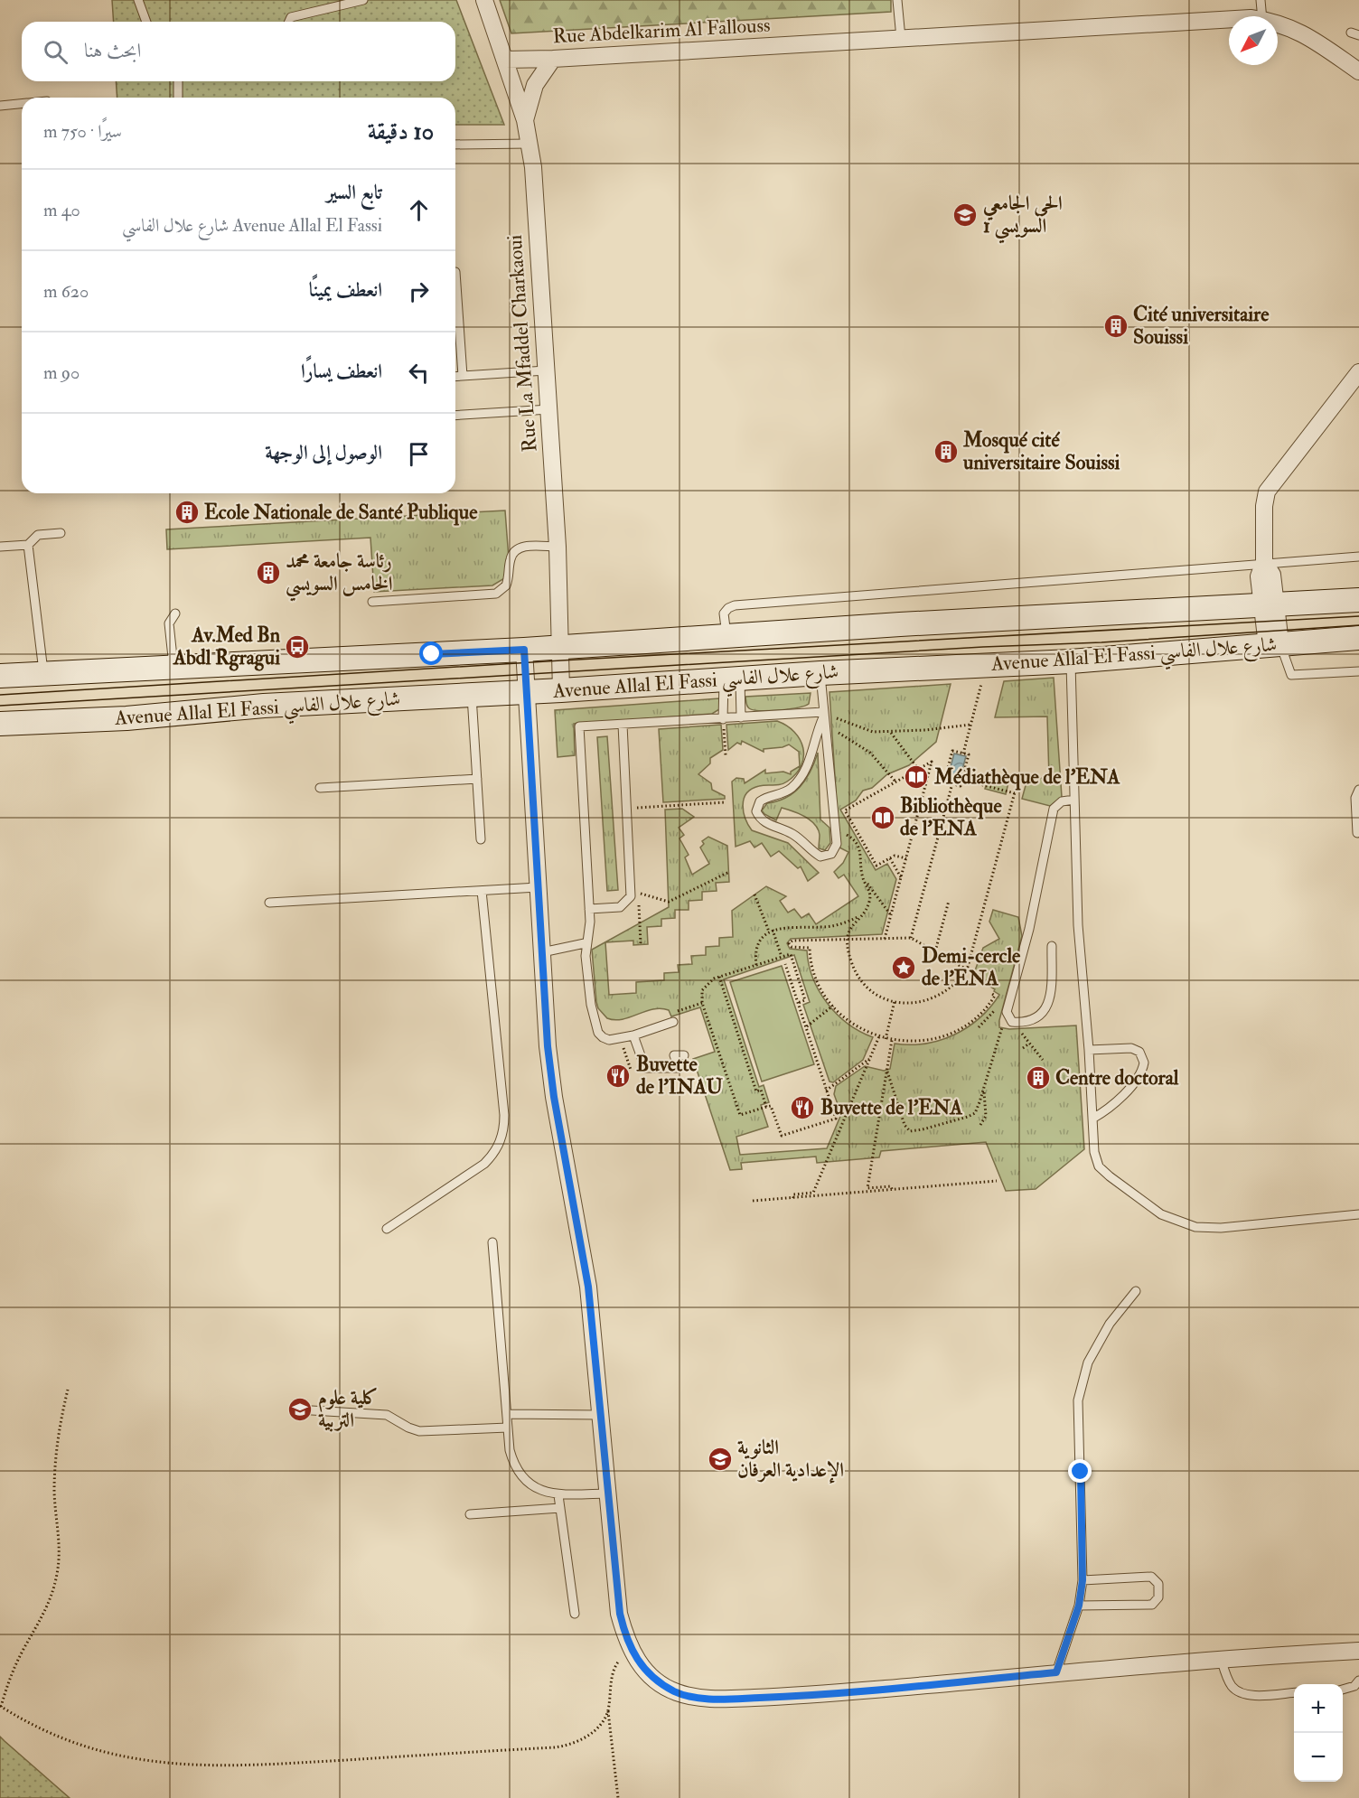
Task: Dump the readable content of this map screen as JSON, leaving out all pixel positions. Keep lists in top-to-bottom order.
{
  "streets": {
    "street": ["Rue Abdelkarim Al Fallouss", "Rue La Mfaddel Charkaoui", "Avenue Allal El Fassi شارع علال الفاسي"]
  },
  "crossings": [
    ["Rue Abdelkarim Al Fallouss", "Rue La Mfaddel Charkaoui"],
    ["Rue La Mfaddel Charkaoui", "Avenue Allal El Fassi شارع علال الفاسي"]
  ],
  "places": {
    "school or university": ["الحي الجامعي السويسي 1", "كلية علوم التربية", "الثانوية الإعدادية العرفان"],
    "building": [
      "Cité universitaire Souissi",
      "Mosqué cité universitaire Souissi",
      "Ecole Nationale de Santé Publique",
      "رئاسة جامعة محمد الخامس السويسي",
      "Centre doctoral"
    ],
    "bus stop": ["Av.Med Bn Abdl Rgragui"],
    "library": ["Médiathèque de l'ENA", "Bibliothèque de l'ENA"],
    "place": ["Demi-cercle de l'ENA"],
    "restaurant": ["Buvette de l'INAU", "Buvette de l'ENA"]
  },
  "north": "bottom left",
  "page": {
    "search": "ابحث هنا",
    "heading": ["10 دقيقة", "سيرًا · 750 m"],
    "list": [
      ["تابع السير", "Avenue Allal El Fassi شارع علال الفاسي", "40 m"],
      ["انعطف يمينًا", "620 m"],
      ["انعطف يسارًا", "90 m"],
      "الوصول إلى الوجهة"
    ],
    "map_buttons": ["+", "−"]
  }
}
